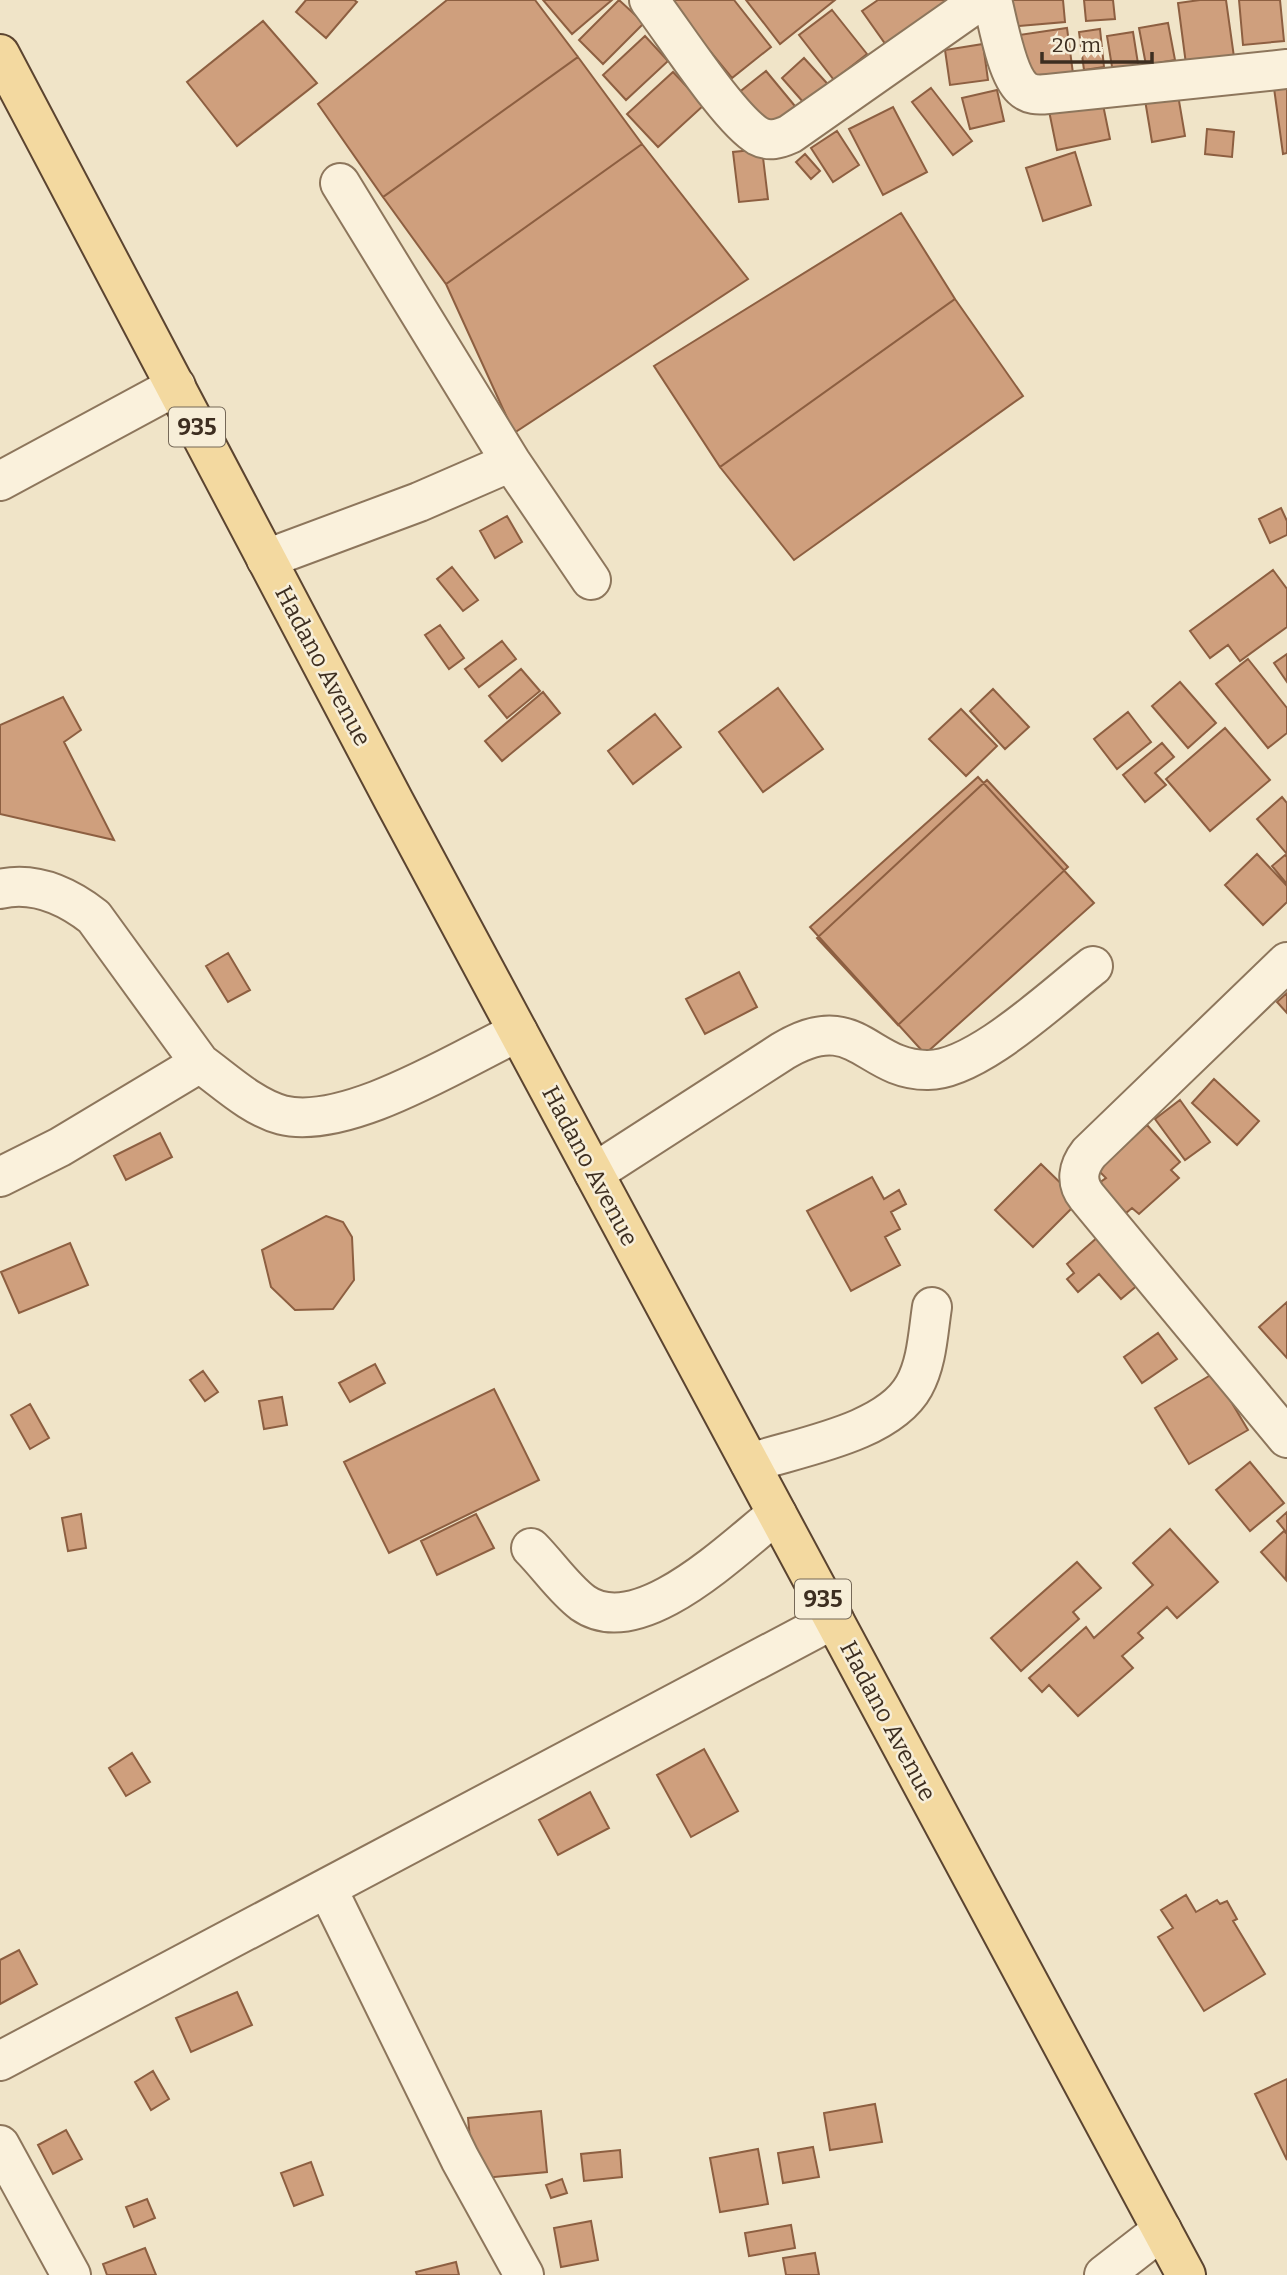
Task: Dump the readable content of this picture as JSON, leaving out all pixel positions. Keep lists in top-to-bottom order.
{
  "streets": {
    "main road": ["935", "Hadano Avenue"]
  },
  "scale_bar": "20 m"
}
